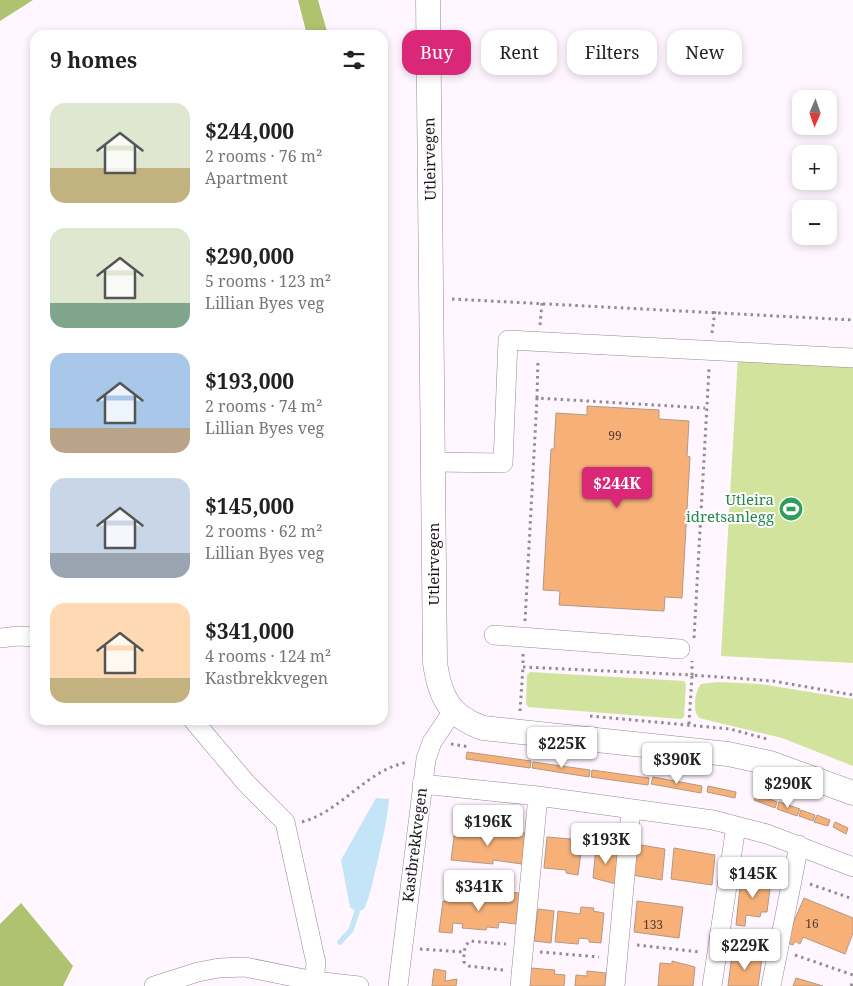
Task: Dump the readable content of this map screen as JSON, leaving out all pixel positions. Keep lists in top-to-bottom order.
{
  "streets": {
    "main road": ["Utleirvegen"],
    "street": ["Kastbrekkvegen"]
  },
  "crossings": [
    ["Utleirvegen", "Kastbrekkvegen"]
  ],
  "places": {
    "sports": ["Utleira idretsanlegg"]
  },
  "house_numbers": ["99", "16", "133"],
  "north": "bottom",
  "page": {
    "chip": [
      "Buy",
      "Rent",
      "Filters",
      "New"
    ],
    "heading": "9 homes",
    "map_buttons": ["+", "−"],
    "list": [
      {
        "name": "$244,000",
        "note": "2 rooms · 76 m² · Apartment"
      },
      {
        "name": "$290,000",
        "note": "5 rooms · 123 m² · Lillian Byes veg"
      },
      {
        "name": "$193,000",
        "note": "2 rooms · 74 m² · Lillian Byes veg"
      },
      {
        "name": "$145,000",
        "note": "2 rooms · 62 m² · Lillian Byes veg"
      },
      {
        "name": "$341,000",
        "note": "4 rooms · 124 m² · Kastbrekkvegen"
      }
    ],
    "price": [
      "$244K",
      "$225K",
      "$390K",
      "$290K",
      "$196K",
      "$193K",
      "$145K",
      "$341K",
      "$229K"
    ]
  }
}
